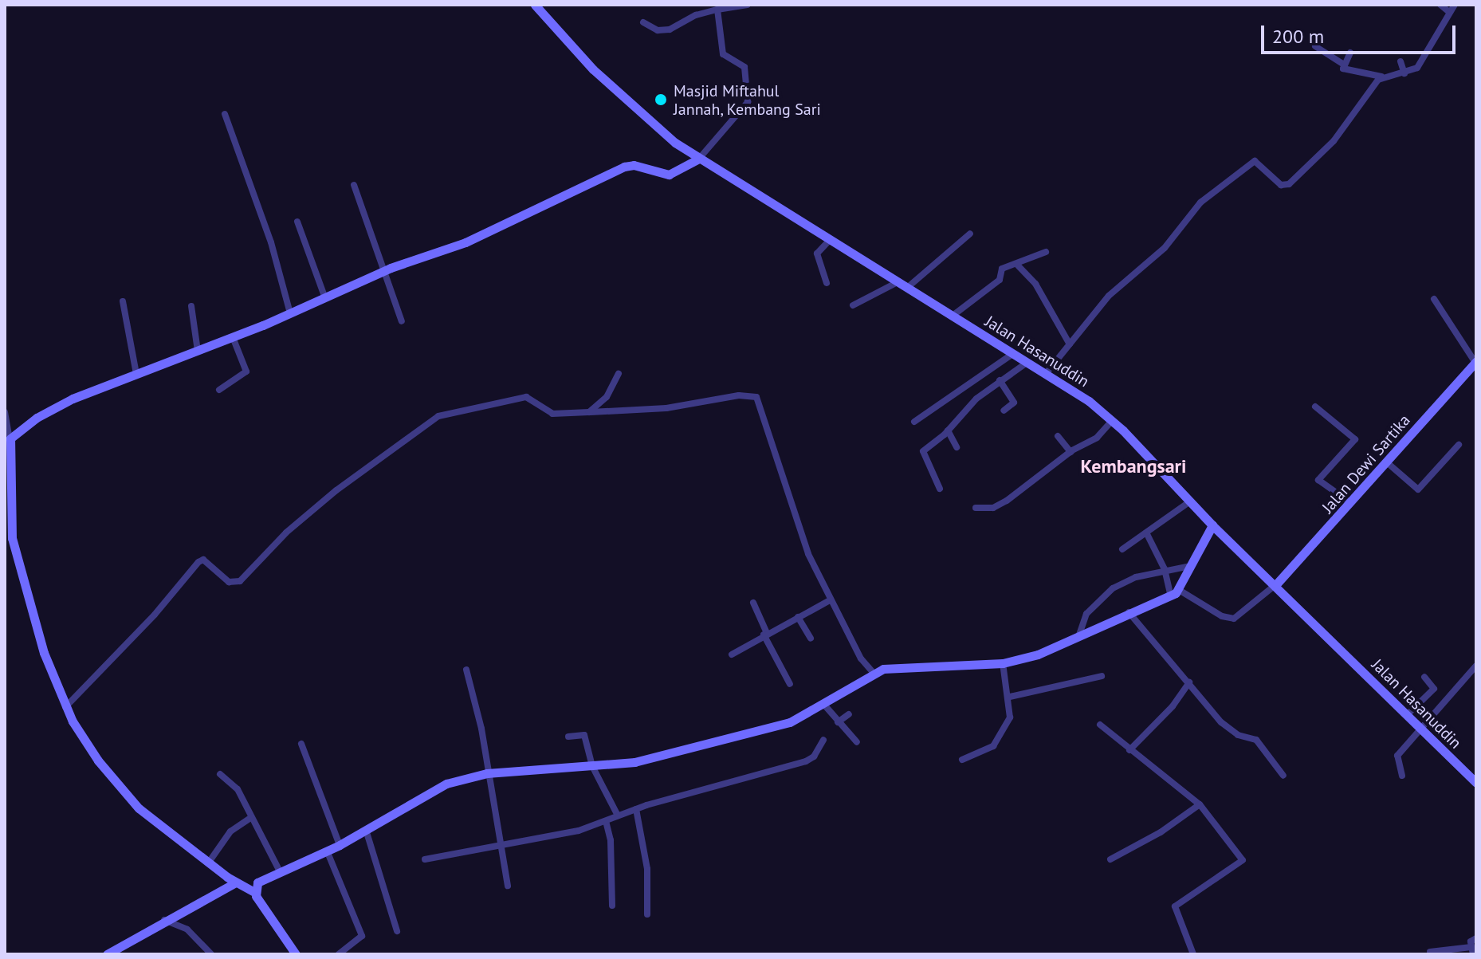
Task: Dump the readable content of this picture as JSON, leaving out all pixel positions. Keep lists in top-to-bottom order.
{
  "streets": {
    "street": ["Jalan Hasanuddin", "Jalan Dewi Sartika"]
  },
  "crossings": [
    ["Jalan Hasanuddin", "Jalan Dewi Sartika"]
  ],
  "districts": ["Kembangsari"],
  "places": ["Masjid Miftahul Jannah, Kembang Sari"],
  "scale_bar": "200 m"
}
